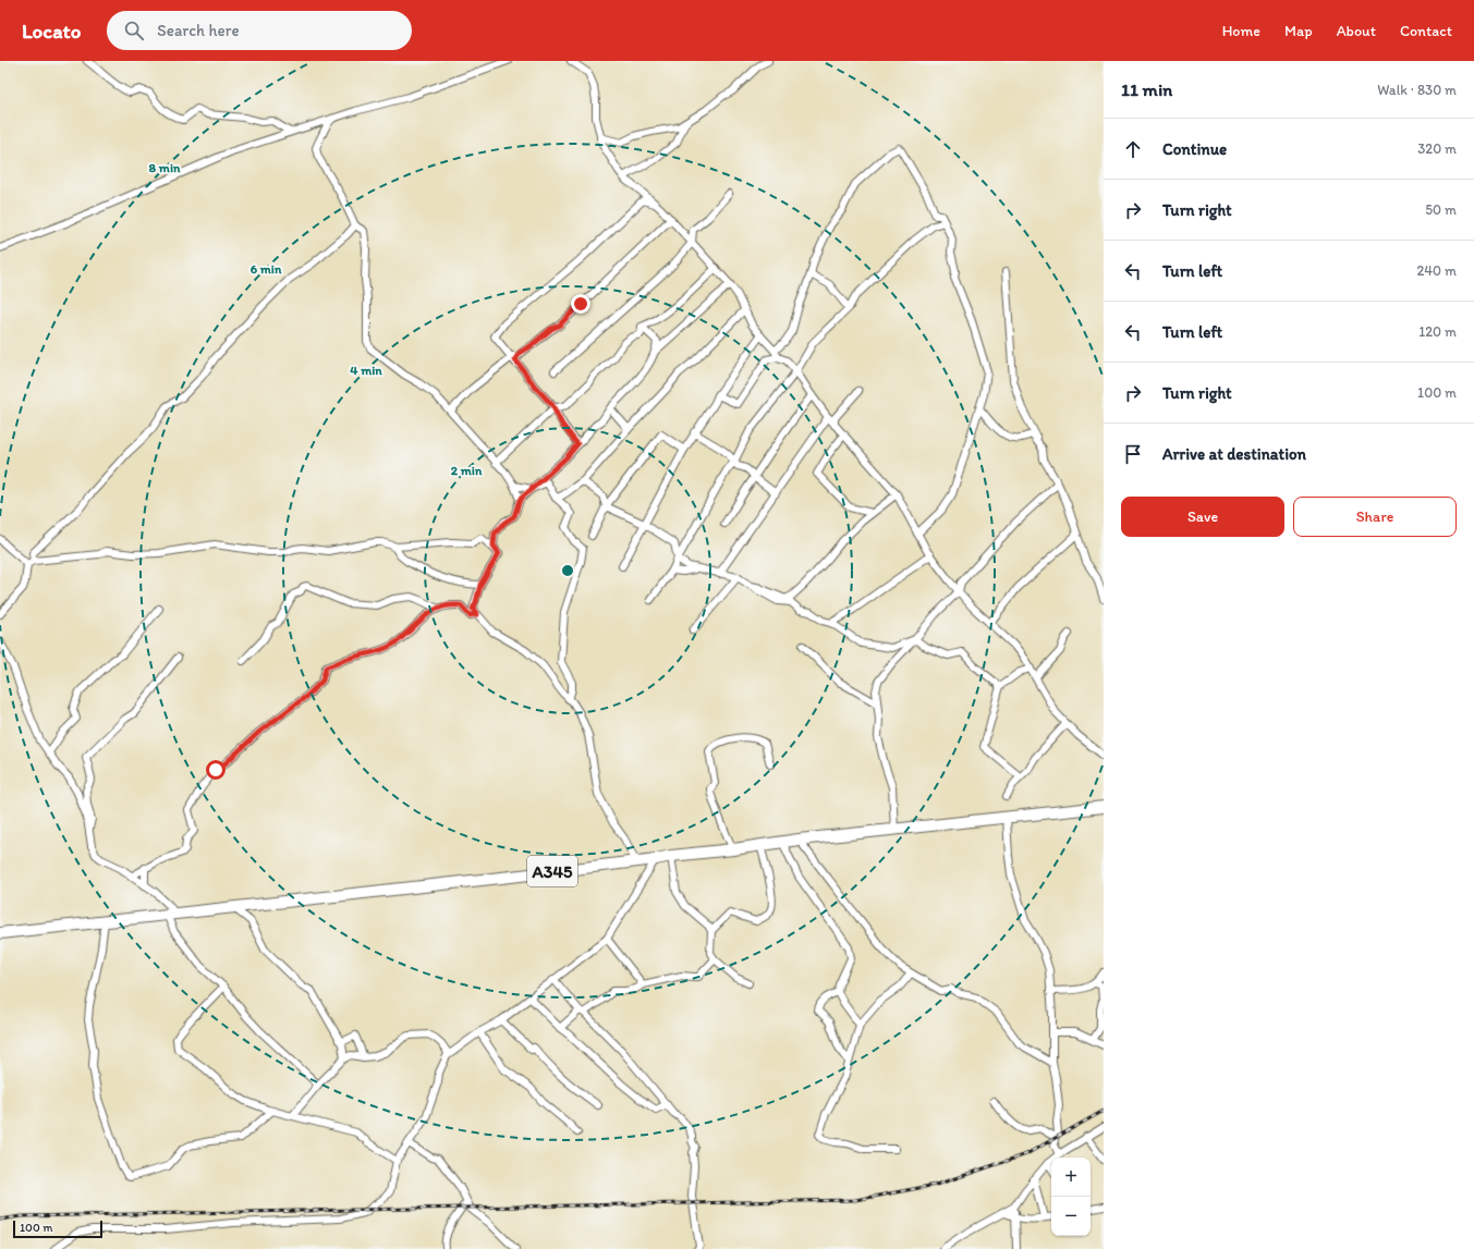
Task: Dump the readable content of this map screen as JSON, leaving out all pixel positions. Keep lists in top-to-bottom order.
{
  "streets": {
    "highway": ["A345"]
  },
  "scale_bar": "100 m",
  "page": {
    "header": "Locato",
    "search": "Search here",
    "nav": [
      "Home",
      "Map",
      "About",
      "Contact"
    ],
    "heading": ["11 min", "Walk · 830 m"],
    "list": [
      ["Continue", "320 m"],
      ["Turn right", "50 m"],
      ["Turn left", "240 m"],
      ["Turn left", "120 m"],
      ["Turn right", "100 m"],
      "Arrive at destination"
    ],
    "buttons": ["Save", "Share"],
    "map_buttons": ["+", "−"],
    "scale": "100 m"
  },
  "rings": [
    "8 min",
    "6 min",
    "4 min",
    "2 min"
  ]
}
